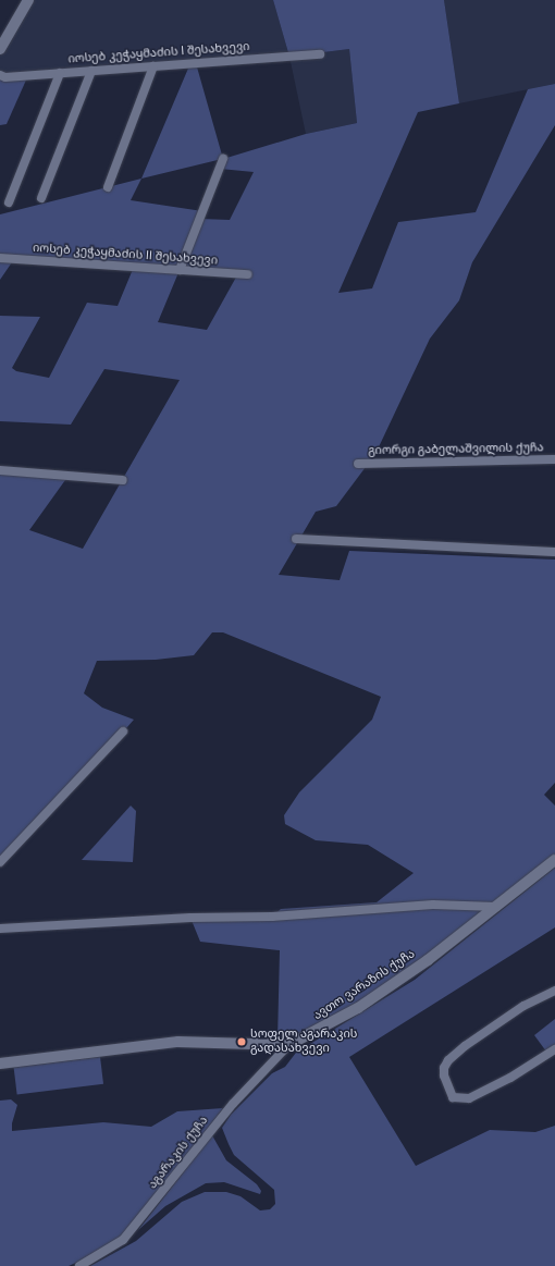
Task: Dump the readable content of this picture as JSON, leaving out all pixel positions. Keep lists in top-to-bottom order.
{
  "streets": {
    "street": [
      "იოსებ კეჭაყმაძის I შესახვევი",
      "იოსებ კეჭაყმაძის II შესახვევი",
      "გიორგი გაბელაშვილის ქუჩა",
      "ავთო ვარაზის ქუჩა",
      "აგარაკის ქუჩა"
    ]
  },
  "crossings": [
    ["ავთო ვარაზის ქუჩა", "აგარაკის ქუჩა"]
  ],
  "places": ["სოფელ აგარაკის გადასახვევი"]
}
